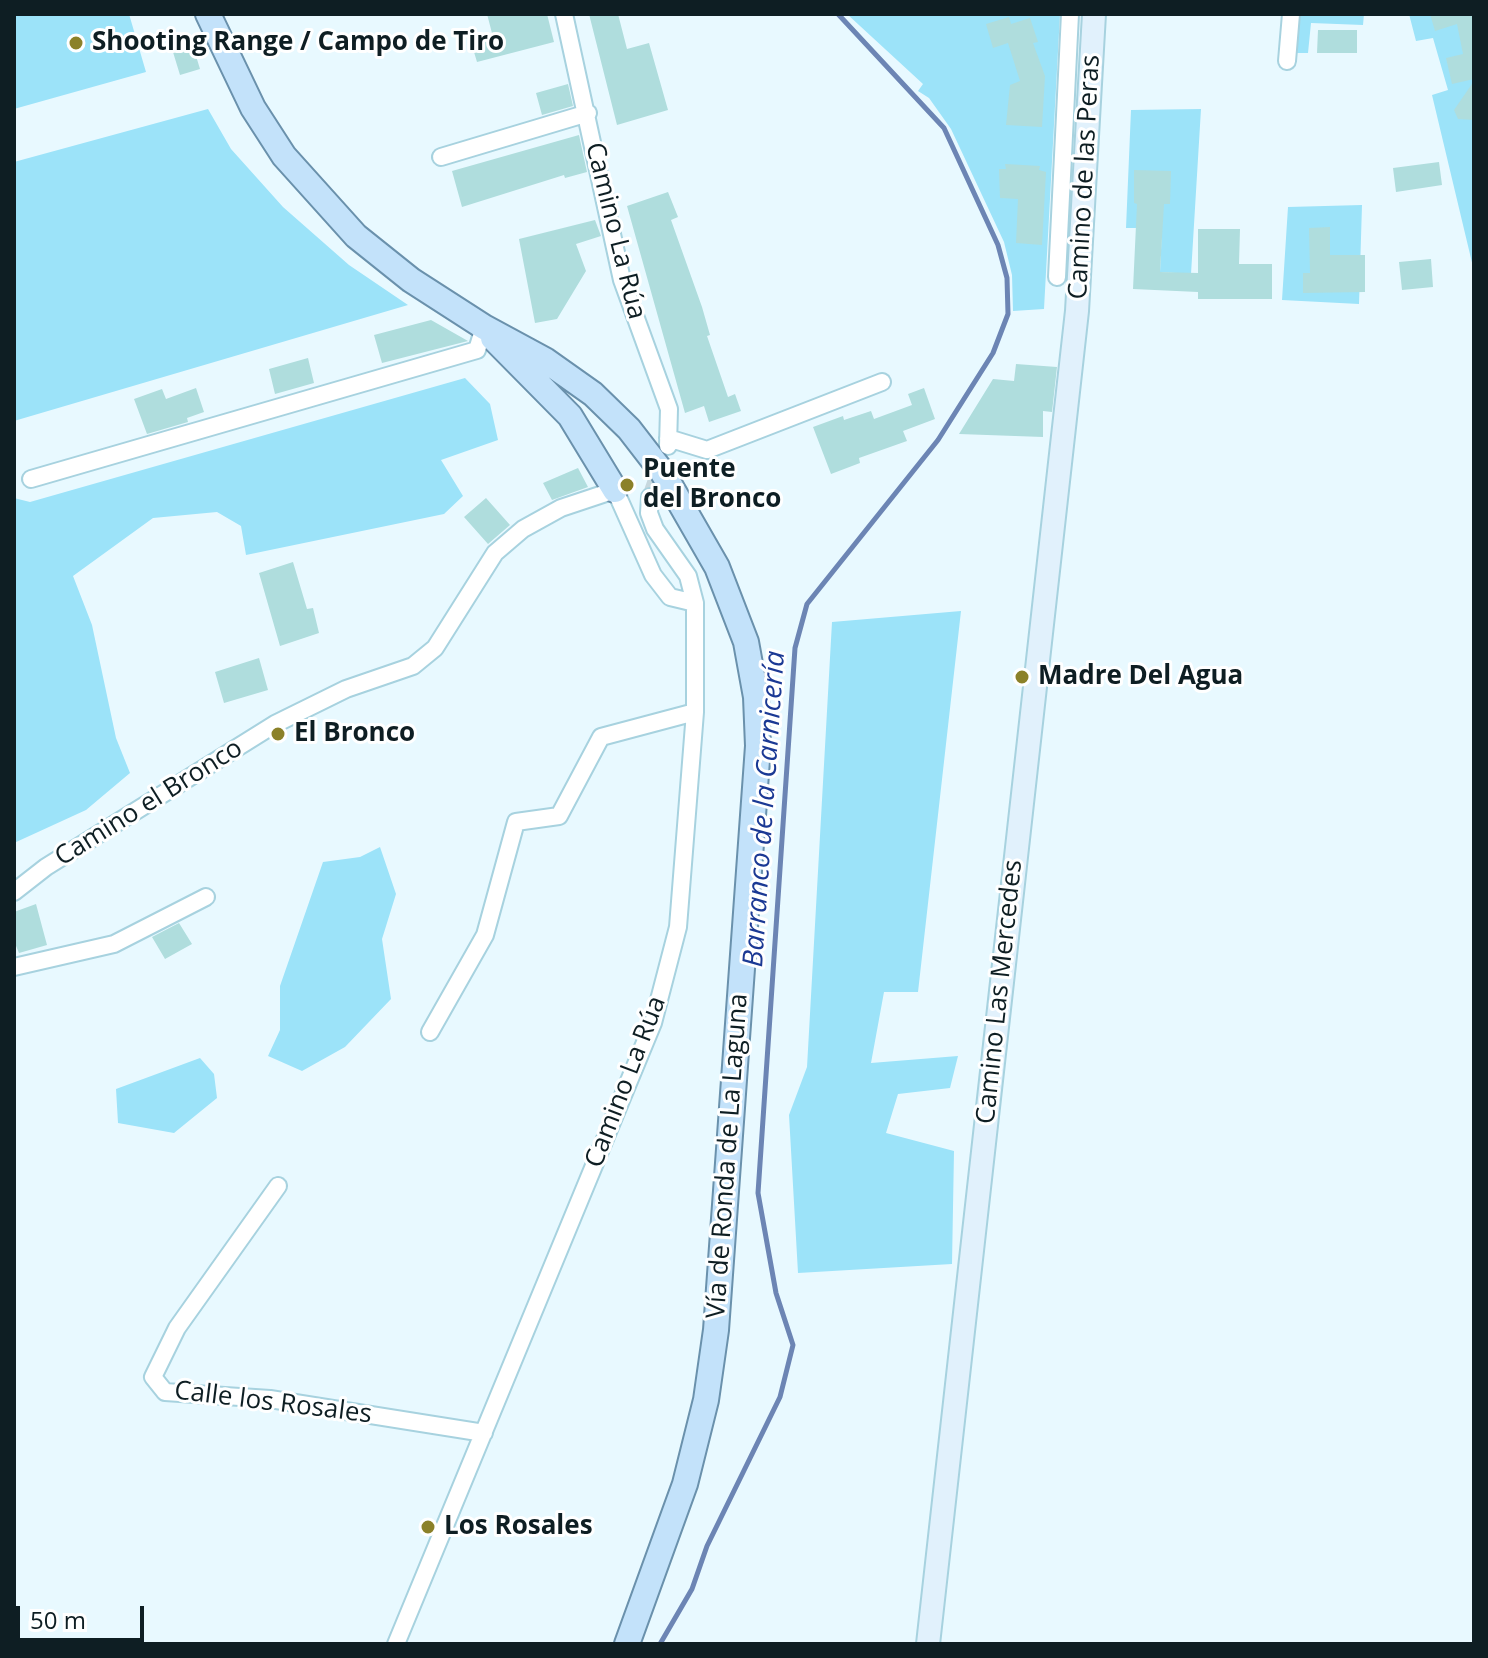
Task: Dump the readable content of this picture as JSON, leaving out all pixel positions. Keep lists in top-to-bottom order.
{
  "streets": {
    "main road": ["Camino de las Peras", "Camino Las Mercedes", "Vía de Ronda de La Laguna"],
    "street": ["Camino La Rúa", "Camino el Bronco", "Calle los Rosales"]
  },
  "crossings": [
    ["Camino de las Peras", "Camino Las Mercedes"],
    ["Camino La Rúa", "Calle los Rosales"]
  ],
  "water": ["Barranco de la Carnicería"],
  "places": [
    "Shooting Range / Campo de Tiro",
    "Puente del Bronco",
    "Madre Del Agua",
    "El Bronco",
    "Los Rosales"
  ],
  "scale_bar": "50 m"
}
